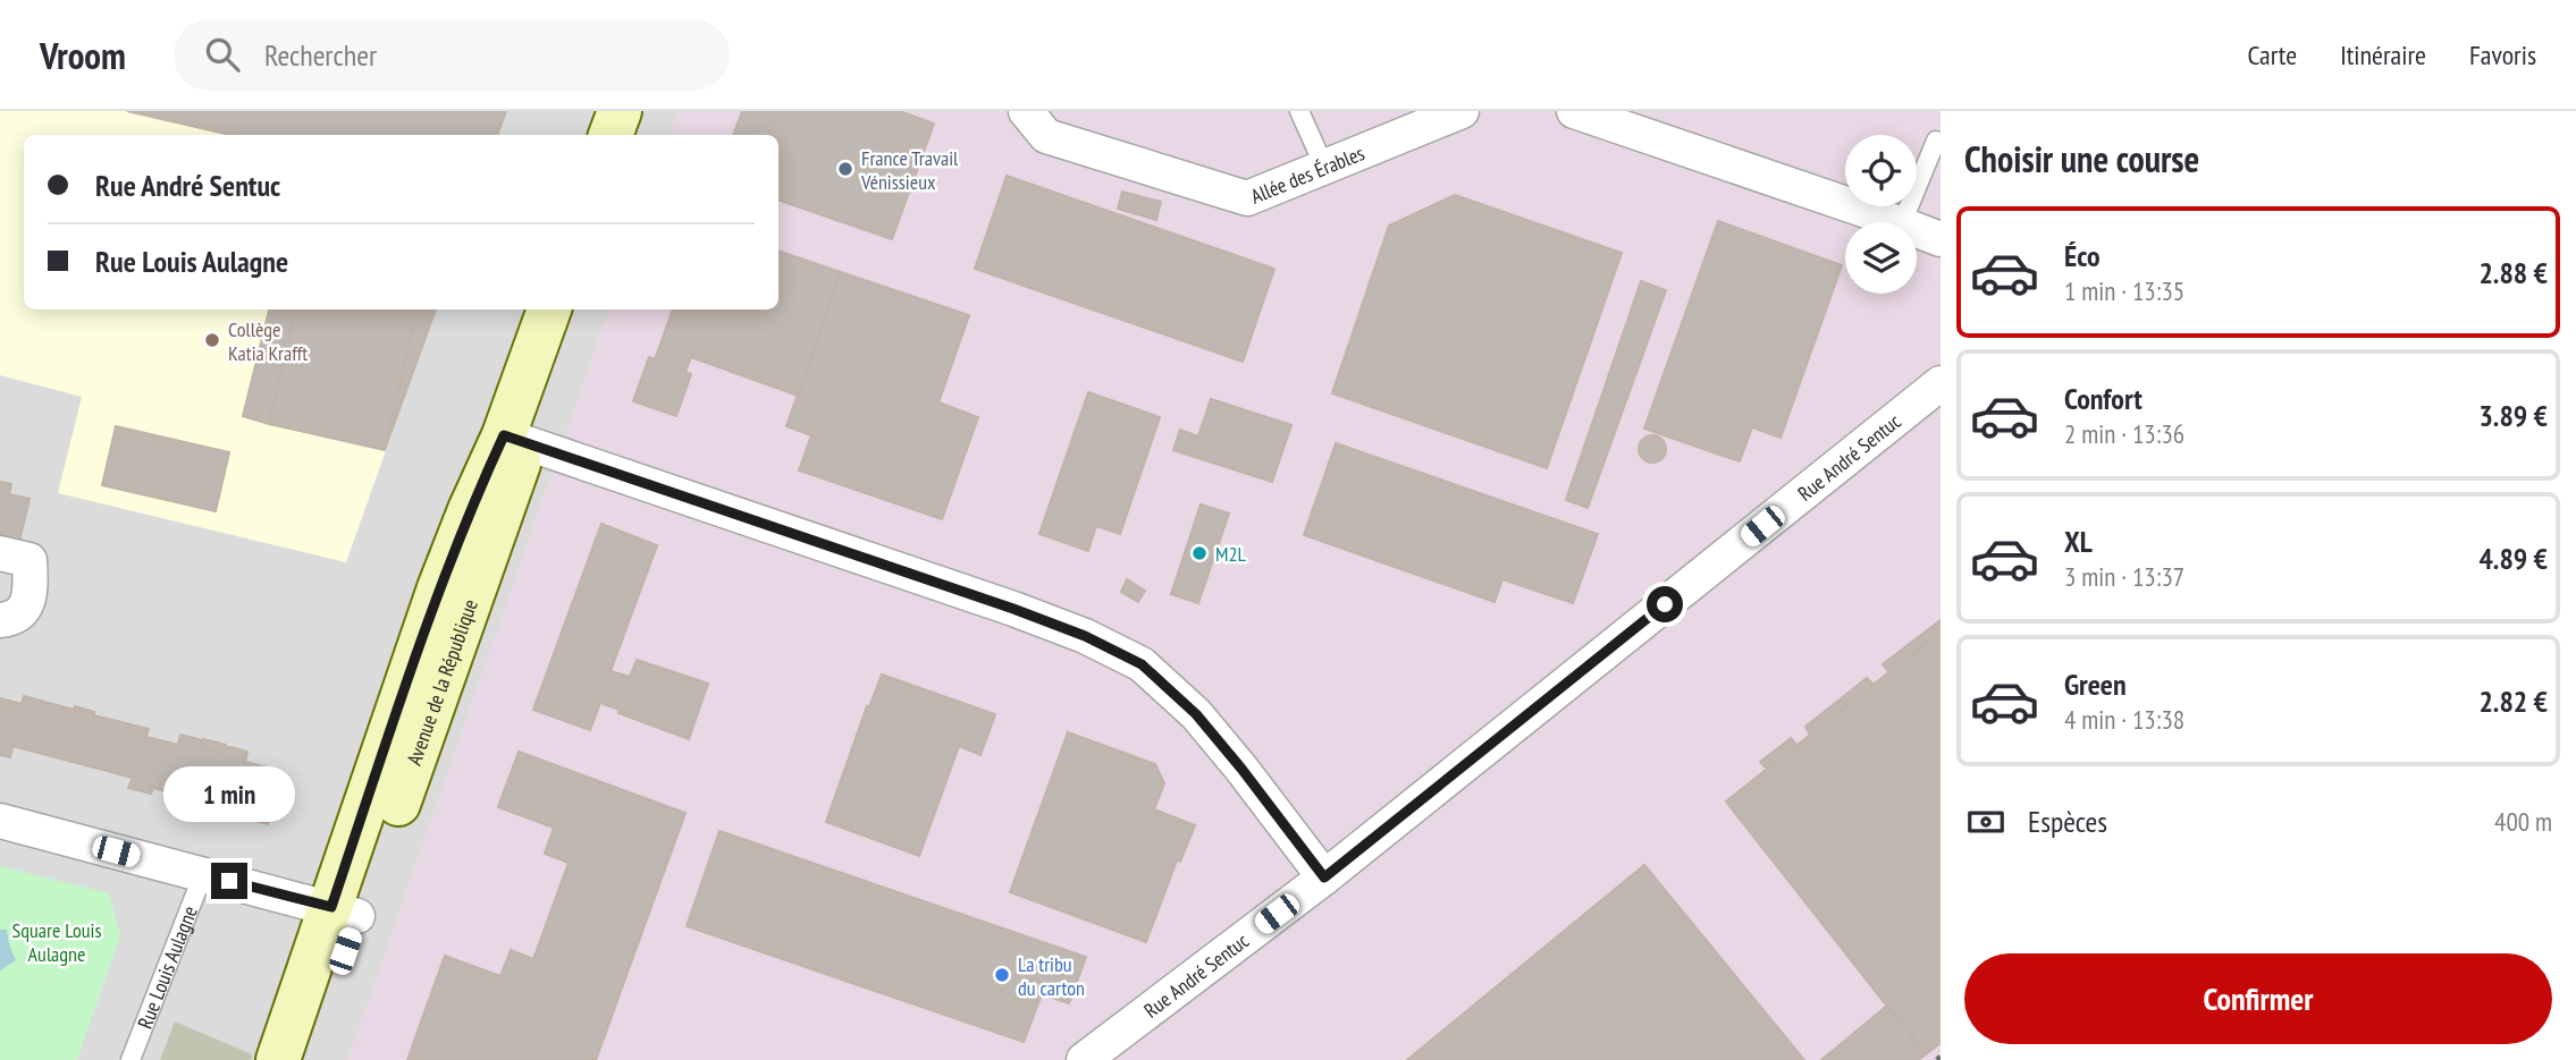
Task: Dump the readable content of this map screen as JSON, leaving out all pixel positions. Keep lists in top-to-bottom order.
{
  "streets": {
    "main road": ["Avenue de la République"],
    "street": ["Allée des Érables", "Rue André Sentuc"],
    "lane": ["Rue Louis Aulagne"]
  },
  "parks": ["Square Louis Aulagne"],
  "places": [
    "France Travail Vénissieux",
    "Collège Katia Krafft",
    "M2L",
    "La tribu du carton"
  ],
  "page": {
    "header": "Vroom",
    "search": "Rechercher",
    "nav": ["Carte", "Itinéraire", "Favoris"],
    "heading": "Choisir une course",
    "banner": ["Rue André Sentuc", "Rue Louis Aulagne"],
    "list": [
      {
        "name": "Éco",
        "note": "1 min · 13:35",
        "value": "2.88 €"
      },
      {
        "name": "Confort",
        "note": "2 min · 13:36",
        "value": "3.89 €"
      },
      {
        "name": "XL",
        "note": "3 min · 13:37",
        "value": "4.89 €"
      },
      {
        "name": "Green",
        "note": "4 min · 13:38",
        "value": "2.82 €"
      }
    ],
    "bubble": "1 min",
    "pay": ["Espèces", "400 m"],
    "buttons": "Confirmer"
  }
}
